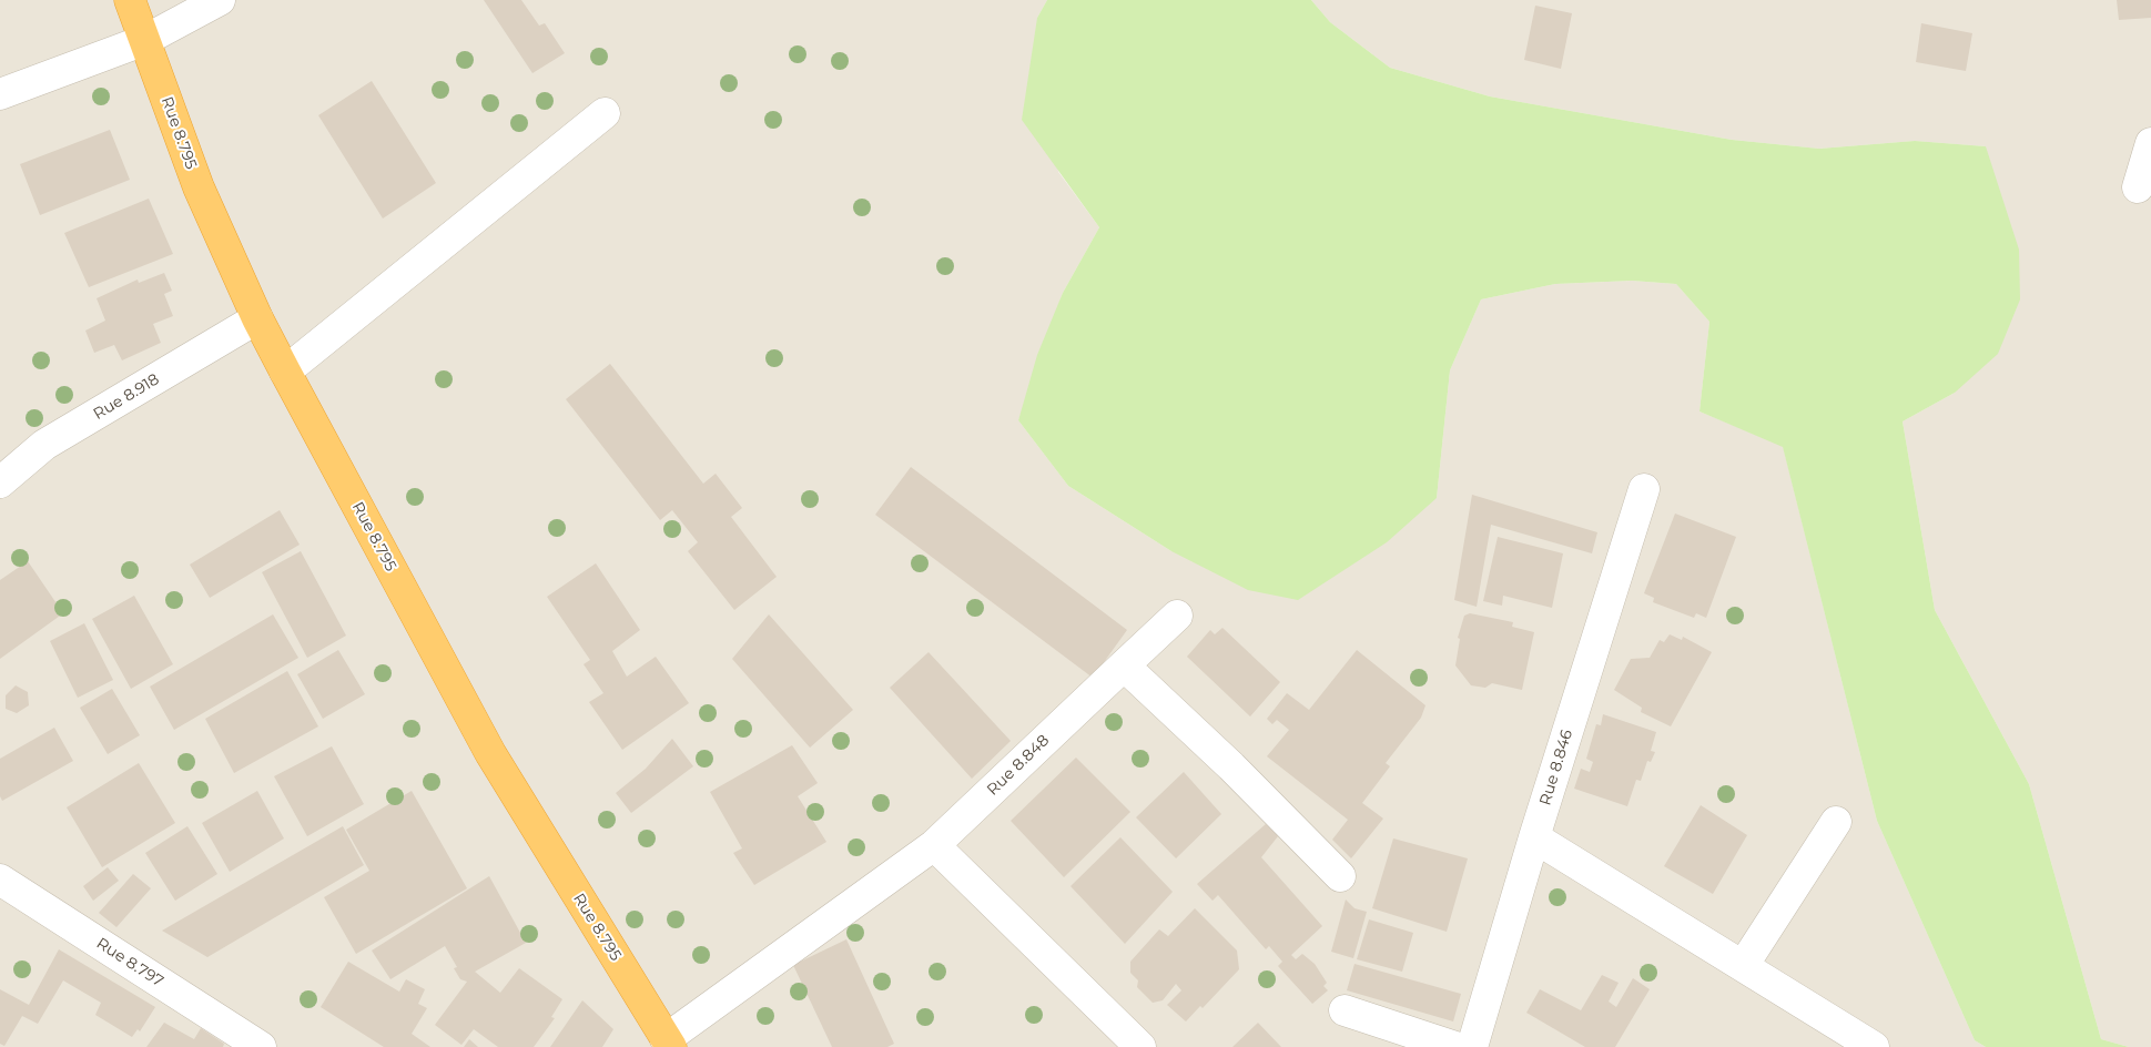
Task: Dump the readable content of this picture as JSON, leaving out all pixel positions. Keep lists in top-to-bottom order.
{
  "streets": {
    "highway": ["Rue 8.795"],
    "street": [
      "Rue 8.918",
      "Rue 8.848",
      "Rue 8.846",
      "Rue 8.797"
    ]
  },
  "crossings": [
    ["Rue 8.795", "Rue 8.918"],
    ["Rue 8.795", "Rue 8.848"]
  ]
}
